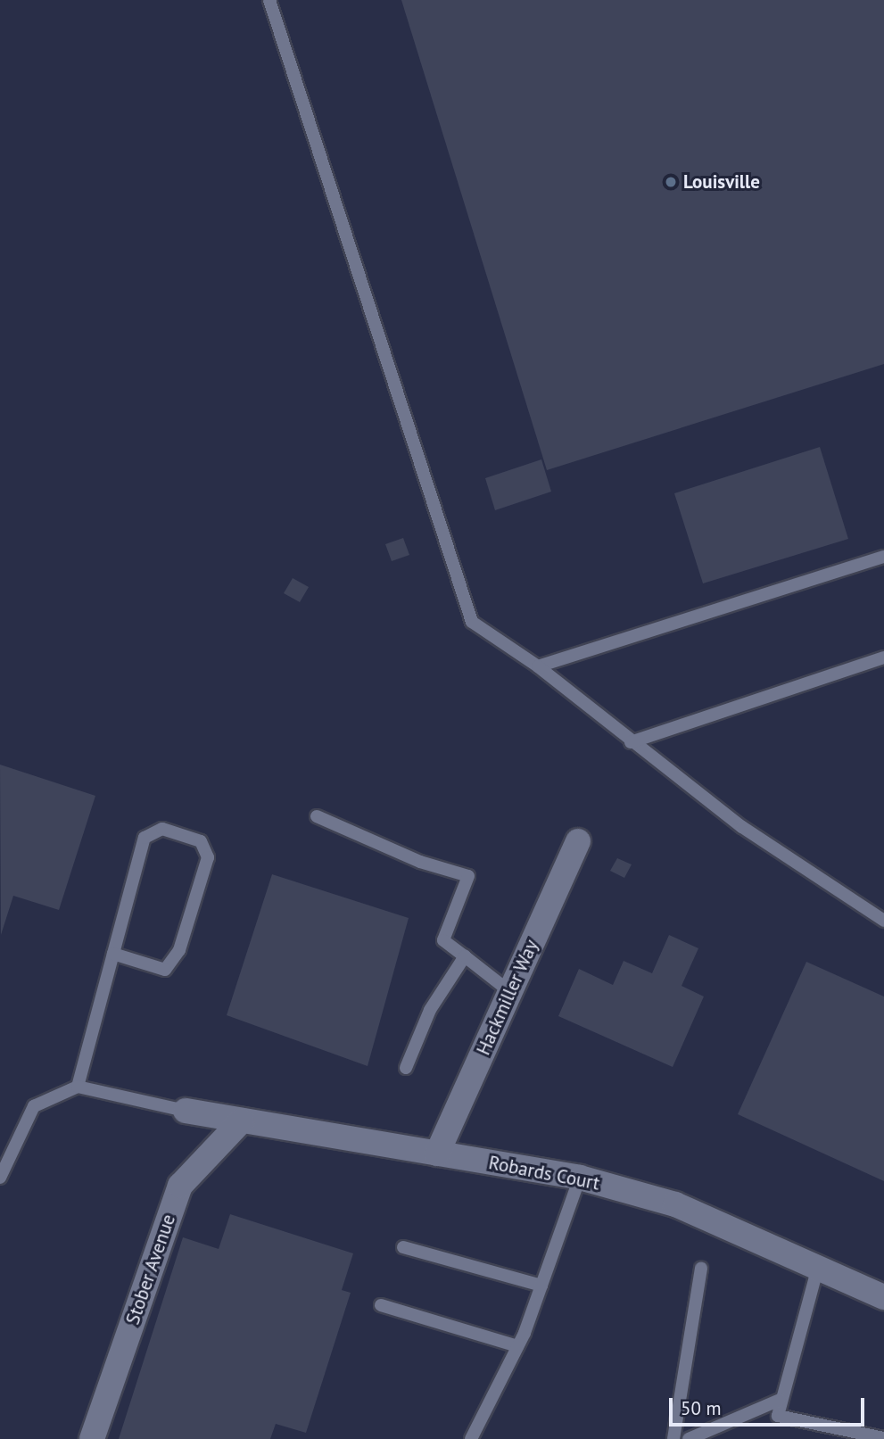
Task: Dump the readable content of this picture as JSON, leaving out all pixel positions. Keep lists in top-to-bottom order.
{
  "streets": {
    "street": ["Hackmiller Way", "Robards Court", "Stober Avenue"]
  },
  "crossings": [
    ["Hackmiller Way", "Robards Court"],
    ["Robards Court", "Stober Avenue"]
  ],
  "places": ["Louisville"],
  "scale_bar": "50 m"
}
